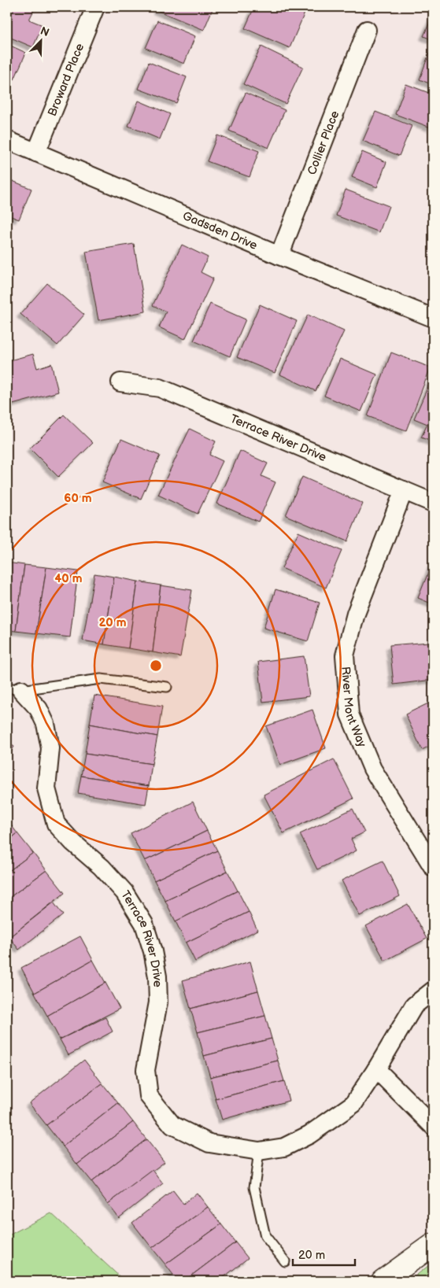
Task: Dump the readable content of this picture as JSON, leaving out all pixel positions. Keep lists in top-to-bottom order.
{
  "streets": {
    "street": [
      "Broward Place",
      "Collier Place",
      "Gadsden Drive",
      "Terrace River Drive",
      "River Mont Way"
    ]
  },
  "crossings": [
    ["Broward Place", "Gadsden Drive"],
    ["Collier Place", "Gadsden Drive"],
    ["Terrace River Drive", "River Mont Way"]
  ],
  "scale_bar": "20 m",
  "north": "top right",
  "rings": ["60 m", "40 m", "20 m"]
}
